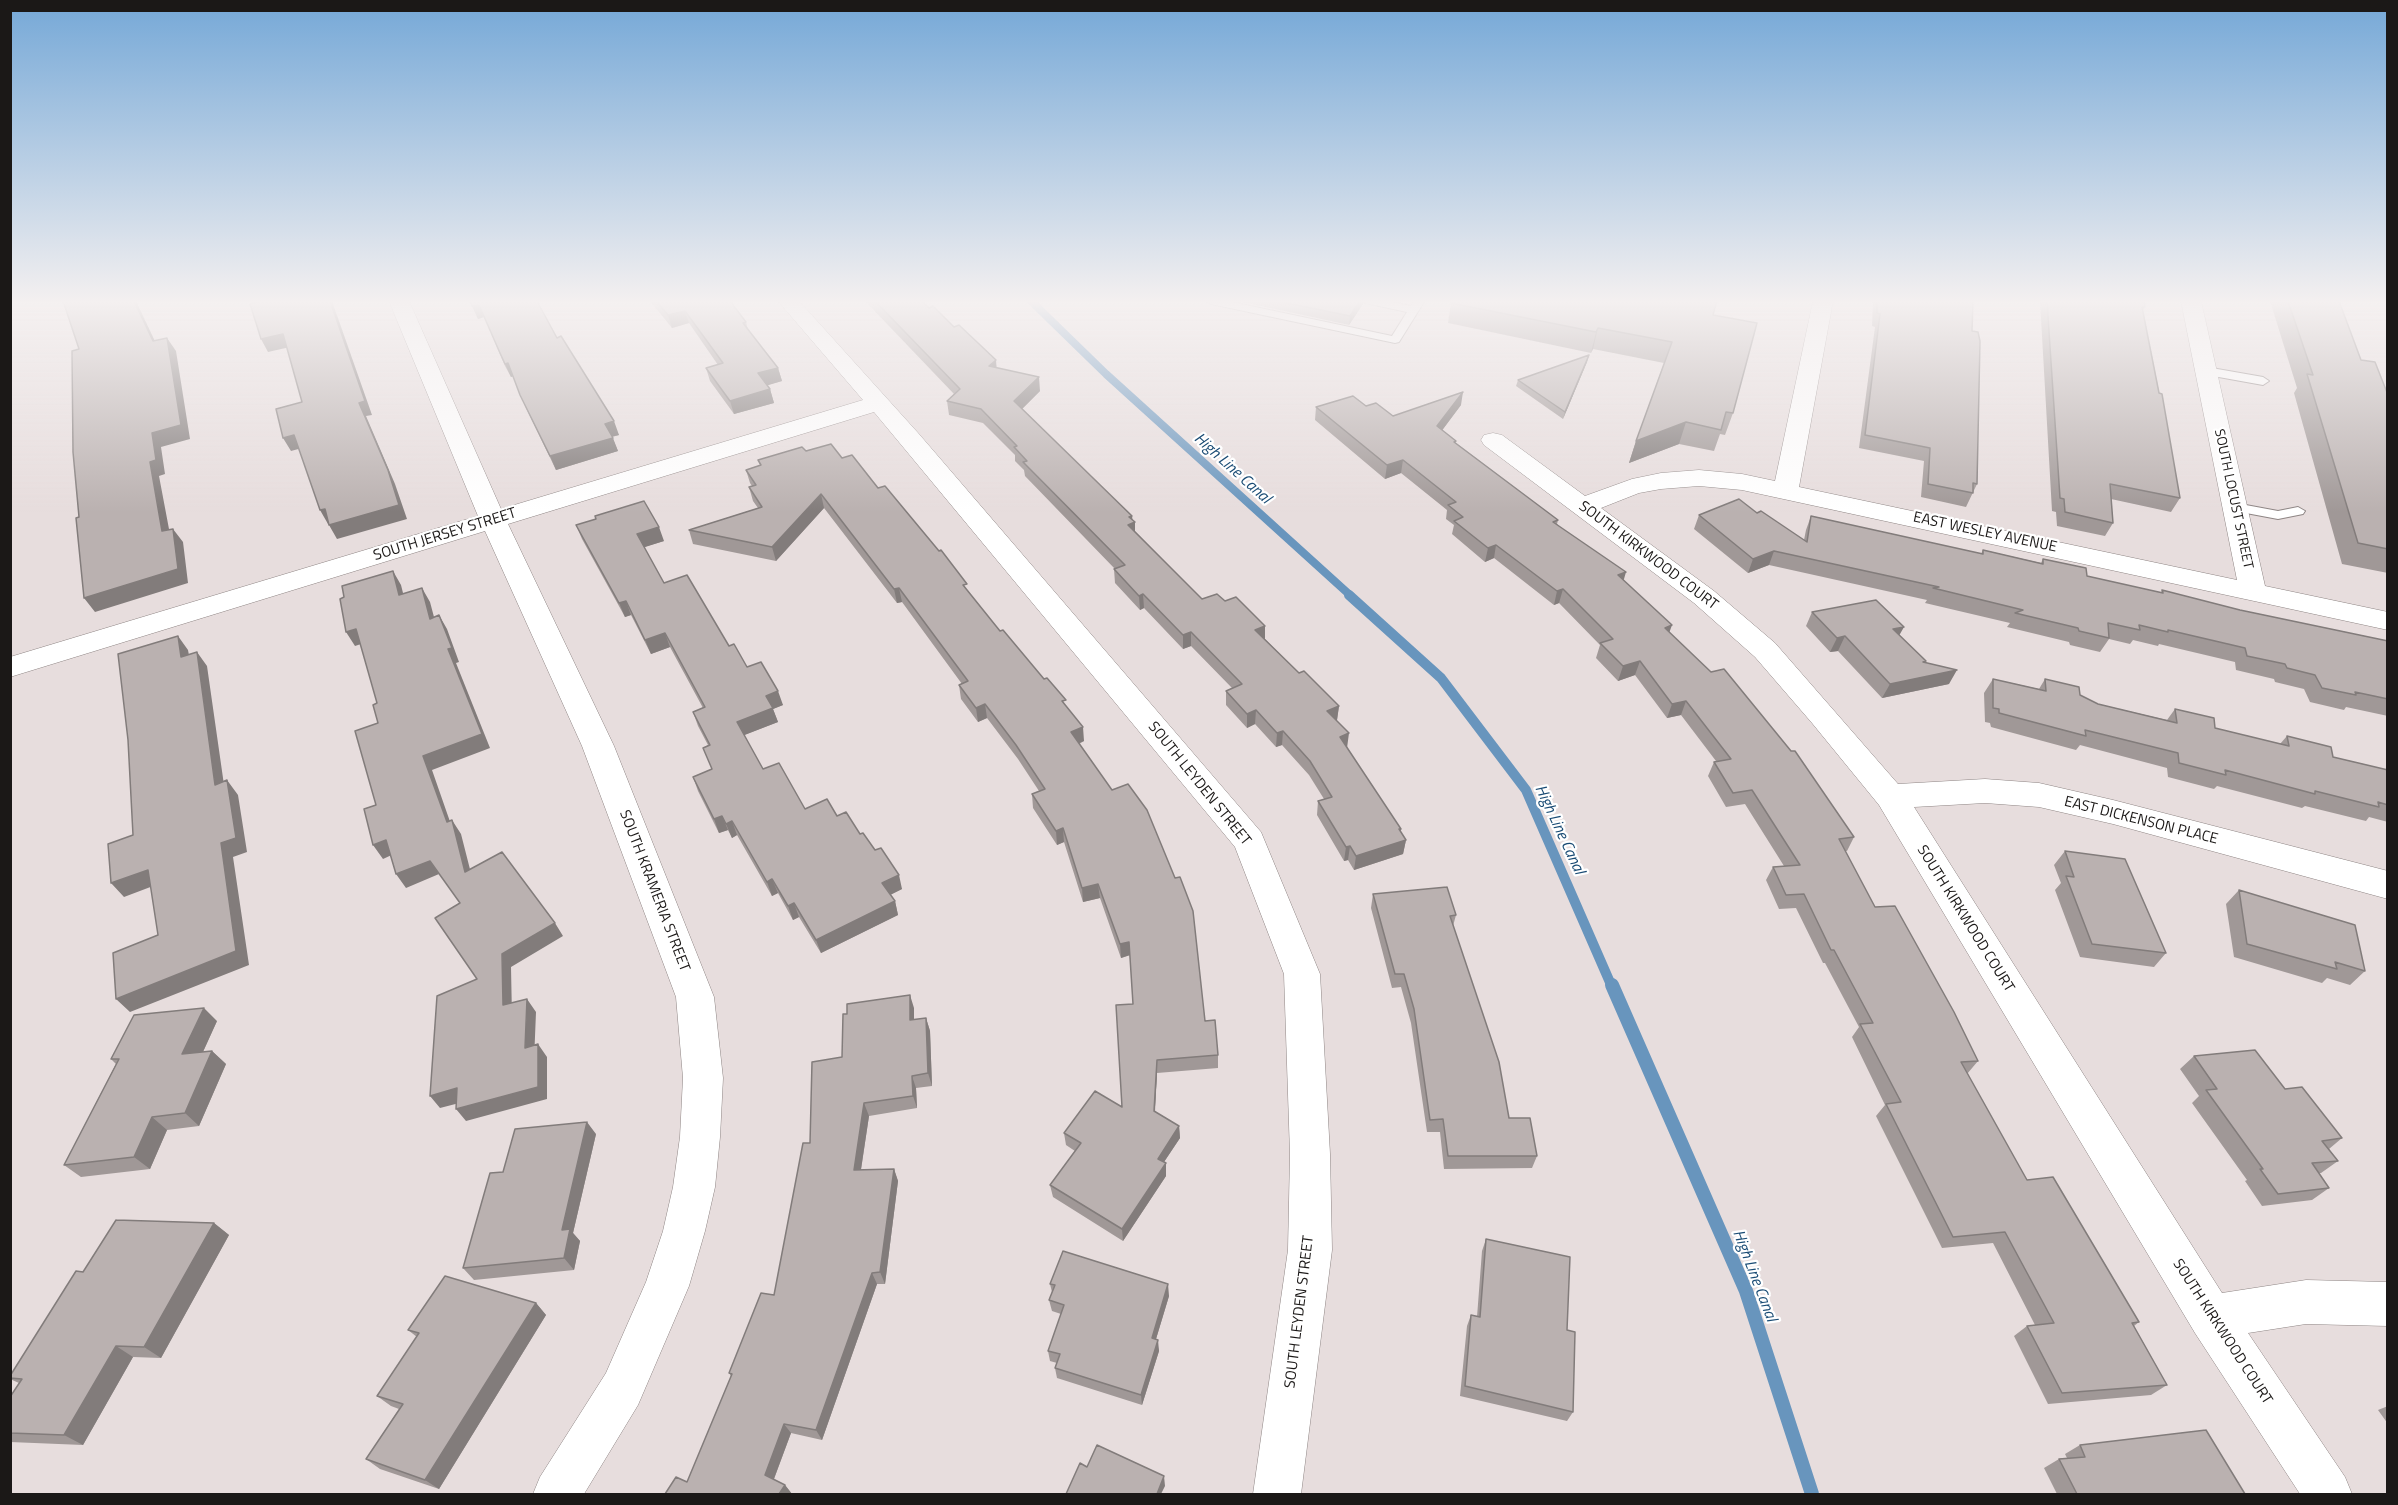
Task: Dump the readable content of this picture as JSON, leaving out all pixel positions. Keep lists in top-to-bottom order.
{
  "streets": {
    "street": [
      "SOUTH LOCUST STREET",
      "EAST WESLEY AVENUE",
      "SOUTH JERSEY STREET",
      "SOUTH KIRKWOOD COURT",
      "SOUTH LEYDEN STREET",
      "EAST DICKENSON PLACE",
      "SOUTH KRAMERIA STREET"
    ]
  },
  "crossings": [
    ["SOUTH LOCUST STREET", "EAST WESLEY AVENUE"],
    ["EAST WESLEY AVENUE", "SOUTH KIRKWOOD COURT"],
    ["SOUTH JERSEY STREET", "SOUTH LEYDEN STREET"],
    ["SOUTH JERSEY STREET", "SOUTH KRAMERIA STREET"],
    ["SOUTH KIRKWOOD COURT", "EAST DICKENSON PLACE"]
  ],
  "water": ["High Line Canal"]
}
